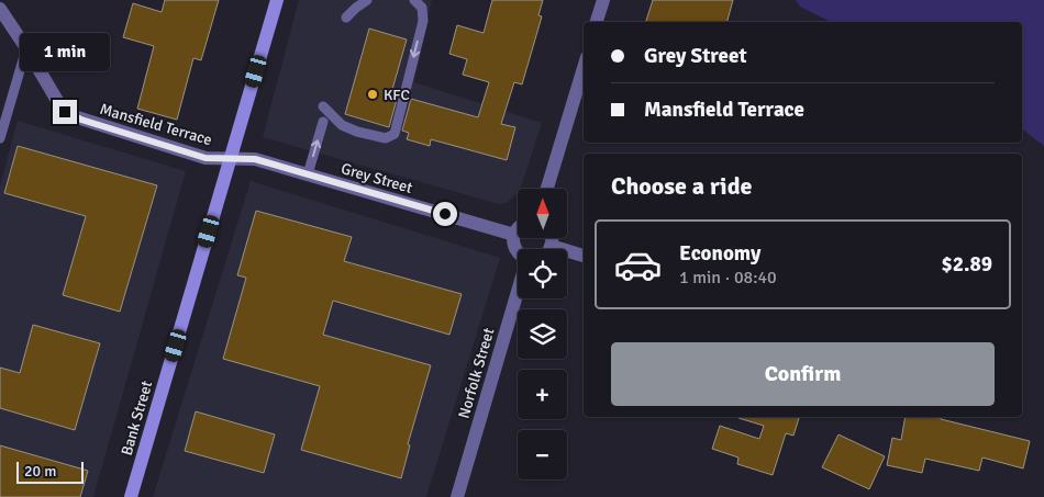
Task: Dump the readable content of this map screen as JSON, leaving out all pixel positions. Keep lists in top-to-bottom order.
{
  "streets": {
    "main road": ["Bank Street"],
    "street": ["Mansfield Terrace", "Grey Street", "Norfolk Street"]
  },
  "crossings": [
    ["Mansfield Terrace", "Grey Street"],
    ["Mansfield Terrace", "Bank Street"],
    ["Grey Street", "Bank Street"]
  ],
  "places": ["KFC"],
  "scale_bar": "20 m",
  "north": "top",
  "page": {
    "banner": ["Grey Street", "Mansfield Terrace"],
    "bubble": "1 min",
    "heading": "Choose a ride",
    "map_buttons": ["+", "−"],
    "list": [
      {
        "name": "Economy",
        "note": "1 min · 08:40",
        "value": "$2.89"
      }
    ],
    "buttons": "Confirm",
    "scale": "20 m"
  }
}
